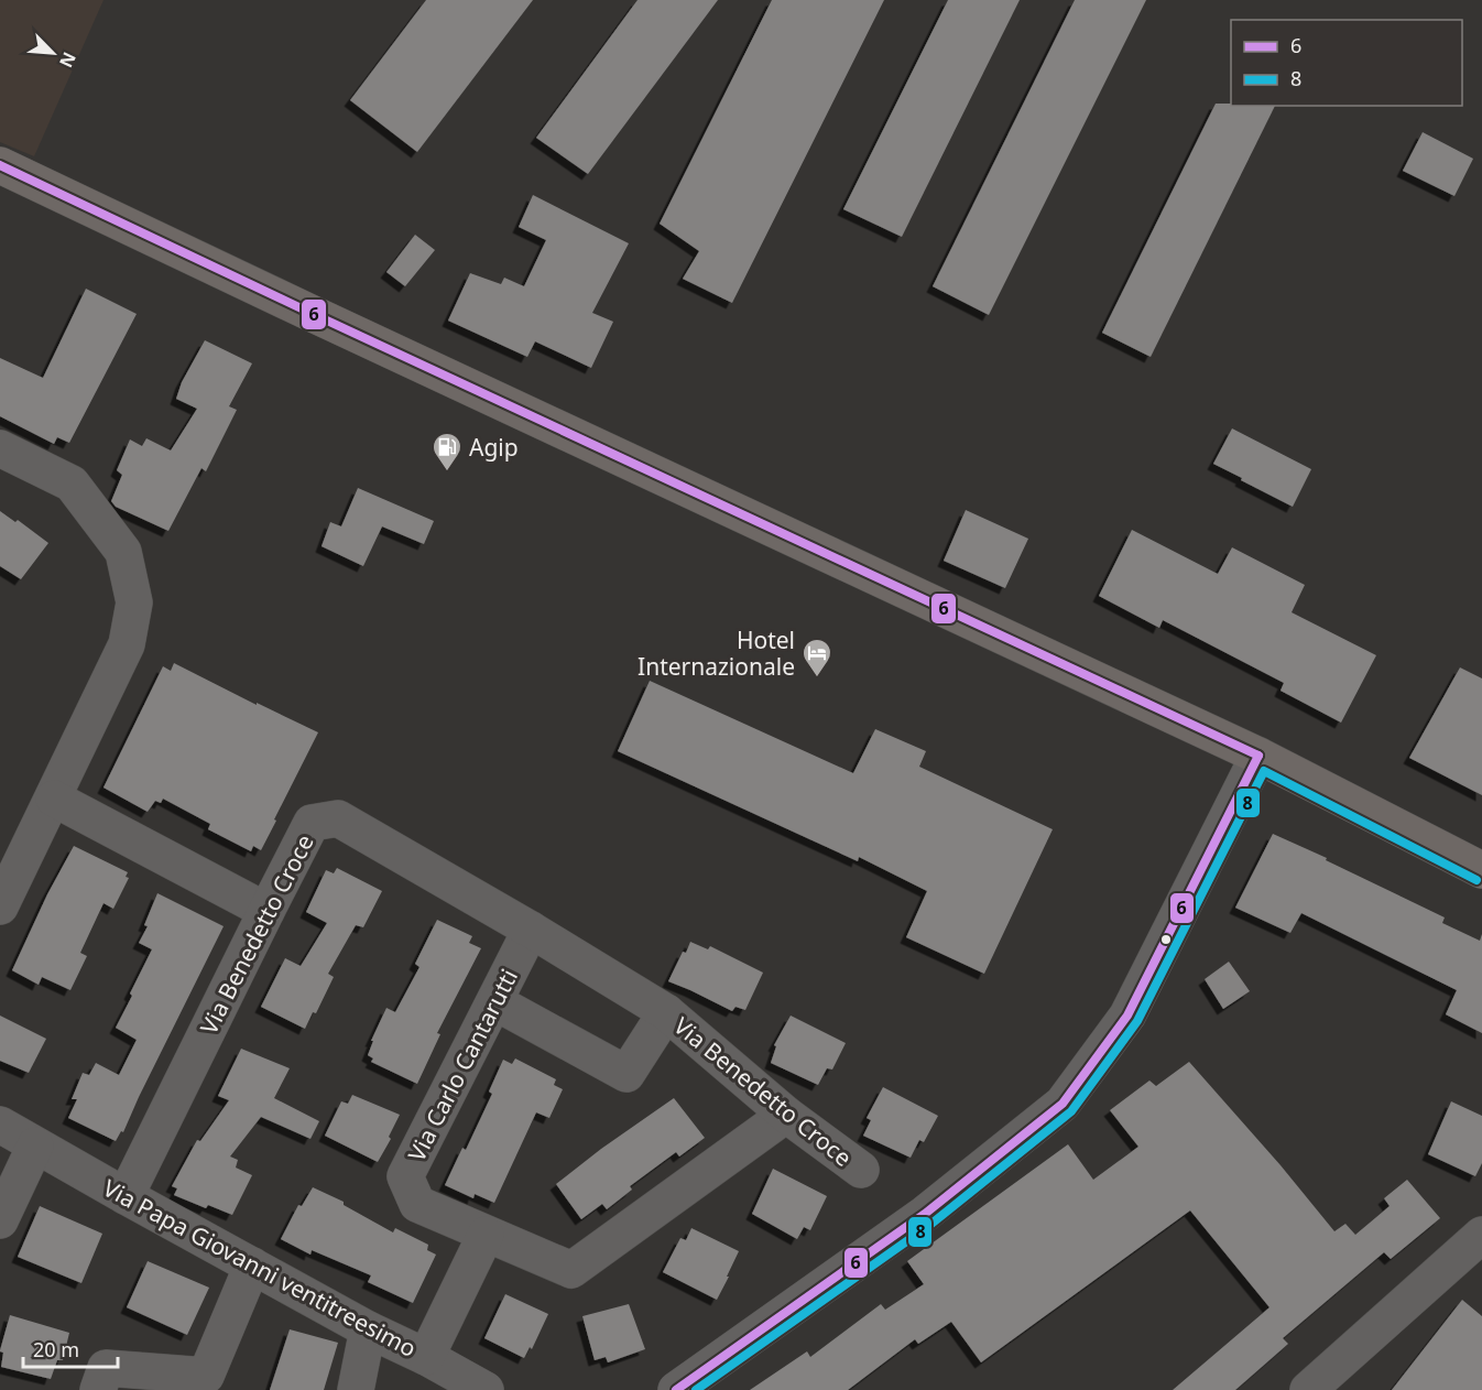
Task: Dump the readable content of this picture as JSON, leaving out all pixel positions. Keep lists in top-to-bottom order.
{
  "streets": {
    "street": ["Via Benedetto Croce", "Via Carlo Cantarutti", "Via Papa Giovanni ventitreesimo"]
  },
  "crossings": [
    ["Via Benedetto Croce", "Via Carlo Cantarutti"],
    ["Via Benedetto Croce", "Via Papa Giovanni ventitreesimo"]
  ],
  "places": {
    "fuel station": ["Agip"],
    "hotel": ["Hotel Internazionale"]
  },
  "lines": ["transit line 6", "transit line 8"],
  "legend": ["6", "8"],
  "scale_bar": "20 m",
  "north": "bottom right"
}
